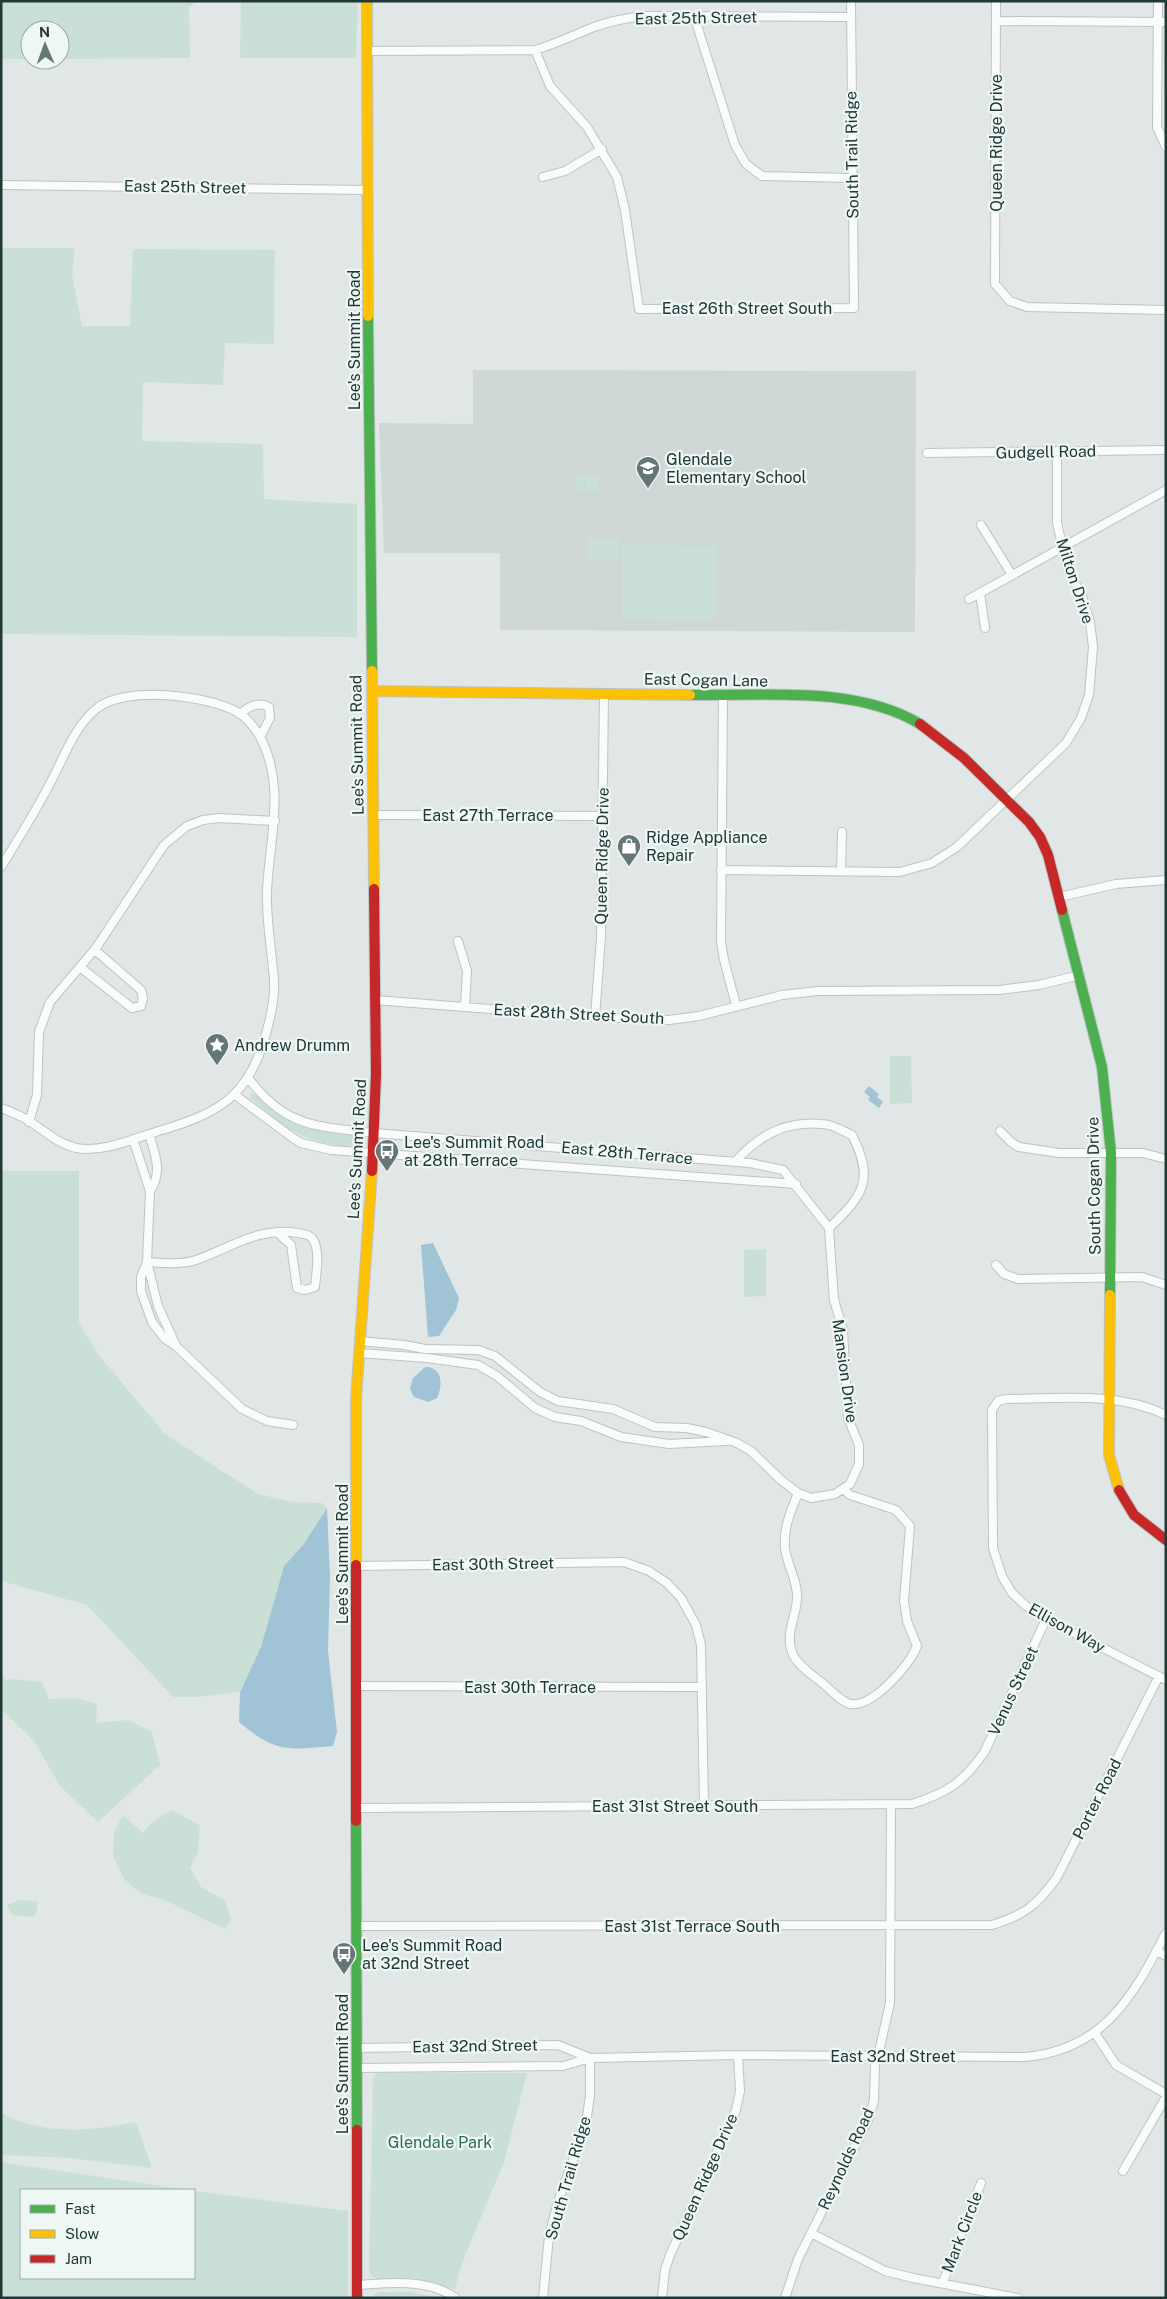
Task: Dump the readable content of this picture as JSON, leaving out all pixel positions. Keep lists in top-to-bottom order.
{
  "streets": {
    "main road": ["Lee's Summit Road", "East Cogan Lane", "South Cogan Drive"],
    "street": [
      "East 25th Street",
      "Queen Ridge Drive",
      "South Trail Ridge",
      "East 26th Street South",
      "Gudgell Road",
      "Milton Drive",
      "East 27th Terrace",
      "East 28th Street South",
      "East 28th Terrace",
      "Mansion Drive",
      "East 30th Street",
      "Ellison Way",
      "East 30th Terrace",
      "Venus Street",
      "Porter Road",
      "East 31st Street South",
      "East 31st Terrace South",
      "East 32nd Street",
      "Reynolds Road",
      "Mark Circle"
    ]
  },
  "crossings": [
    ["East 25th Street", "South Trail Ridge"],
    ["East 25th Street", "Lee's Summit Road"],
    ["Queen Ridge Drive", "East Cogan Lane"],
    ["Queen Ridge Drive", "East 27th Terrace"],
    ["Queen Ridge Drive", "East 28th Street South"],
    ["Queen Ridge Drive", "East 32nd Street"],
    ["South Trail Ridge", "East 26th Street South"],
    ["South Trail Ridge", "East 32nd Street"],
    ["Lee's Summit Road", "East Cogan Lane"],
    ["Lee's Summit Road", "East 27th Terrace"],
    ["Lee's Summit Road", "East 28th Street South"],
    ["Lee's Summit Road", "East 28th Terrace"],
    ["Lee's Summit Road", "East 30th Street"],
    ["Lee's Summit Road", "East 30th Terrace"],
    ["Lee's Summit Road", "East 31st Street South"],
    ["Lee's Summit Road", "East 31st Terrace South"],
    ["Lee's Summit Road", "East 32nd Street"],
    ["Gudgell Road", "Milton Drive"],
    ["Milton Drive", "East Cogan Lane"],
    ["Milton Drive", "South Cogan Drive"],
    ["East Cogan Lane", "South Cogan Drive"],
    ["East 28th Street South", "South Cogan Drive"],
    ["East 28th Terrace", "Mansion Drive"],
    ["South Cogan Drive", "Ellison Way"],
    ["East 30th Street", "East 30th Terrace"],
    ["Ellison Way", "Venus Street"],
    ["Ellison Way", "Porter Road"],
    ["Venus Street", "East 31st Street South"],
    ["Porter Road", "East 31st Terrace South"],
    ["East 31st Street South", "Reynolds Road"],
    ["East 31st Terrace South", "Reynolds Road"],
    ["East 32nd Street", "Reynolds Road"]
  ],
  "parks": ["Glendale Park"],
  "places": {
    "school or university": ["Glendale Elementary School"],
    "shop": ["Ridge Appliance Repair"],
    "place": ["Andrew Drumm"],
    "bus stop": ["Lee's Summit Road at 28th Terrace", "Lee's Summit Road at 32nd Street"]
  },
  "legend": ["Fast", "Slow", "Jam"],
  "north": "top"
}
